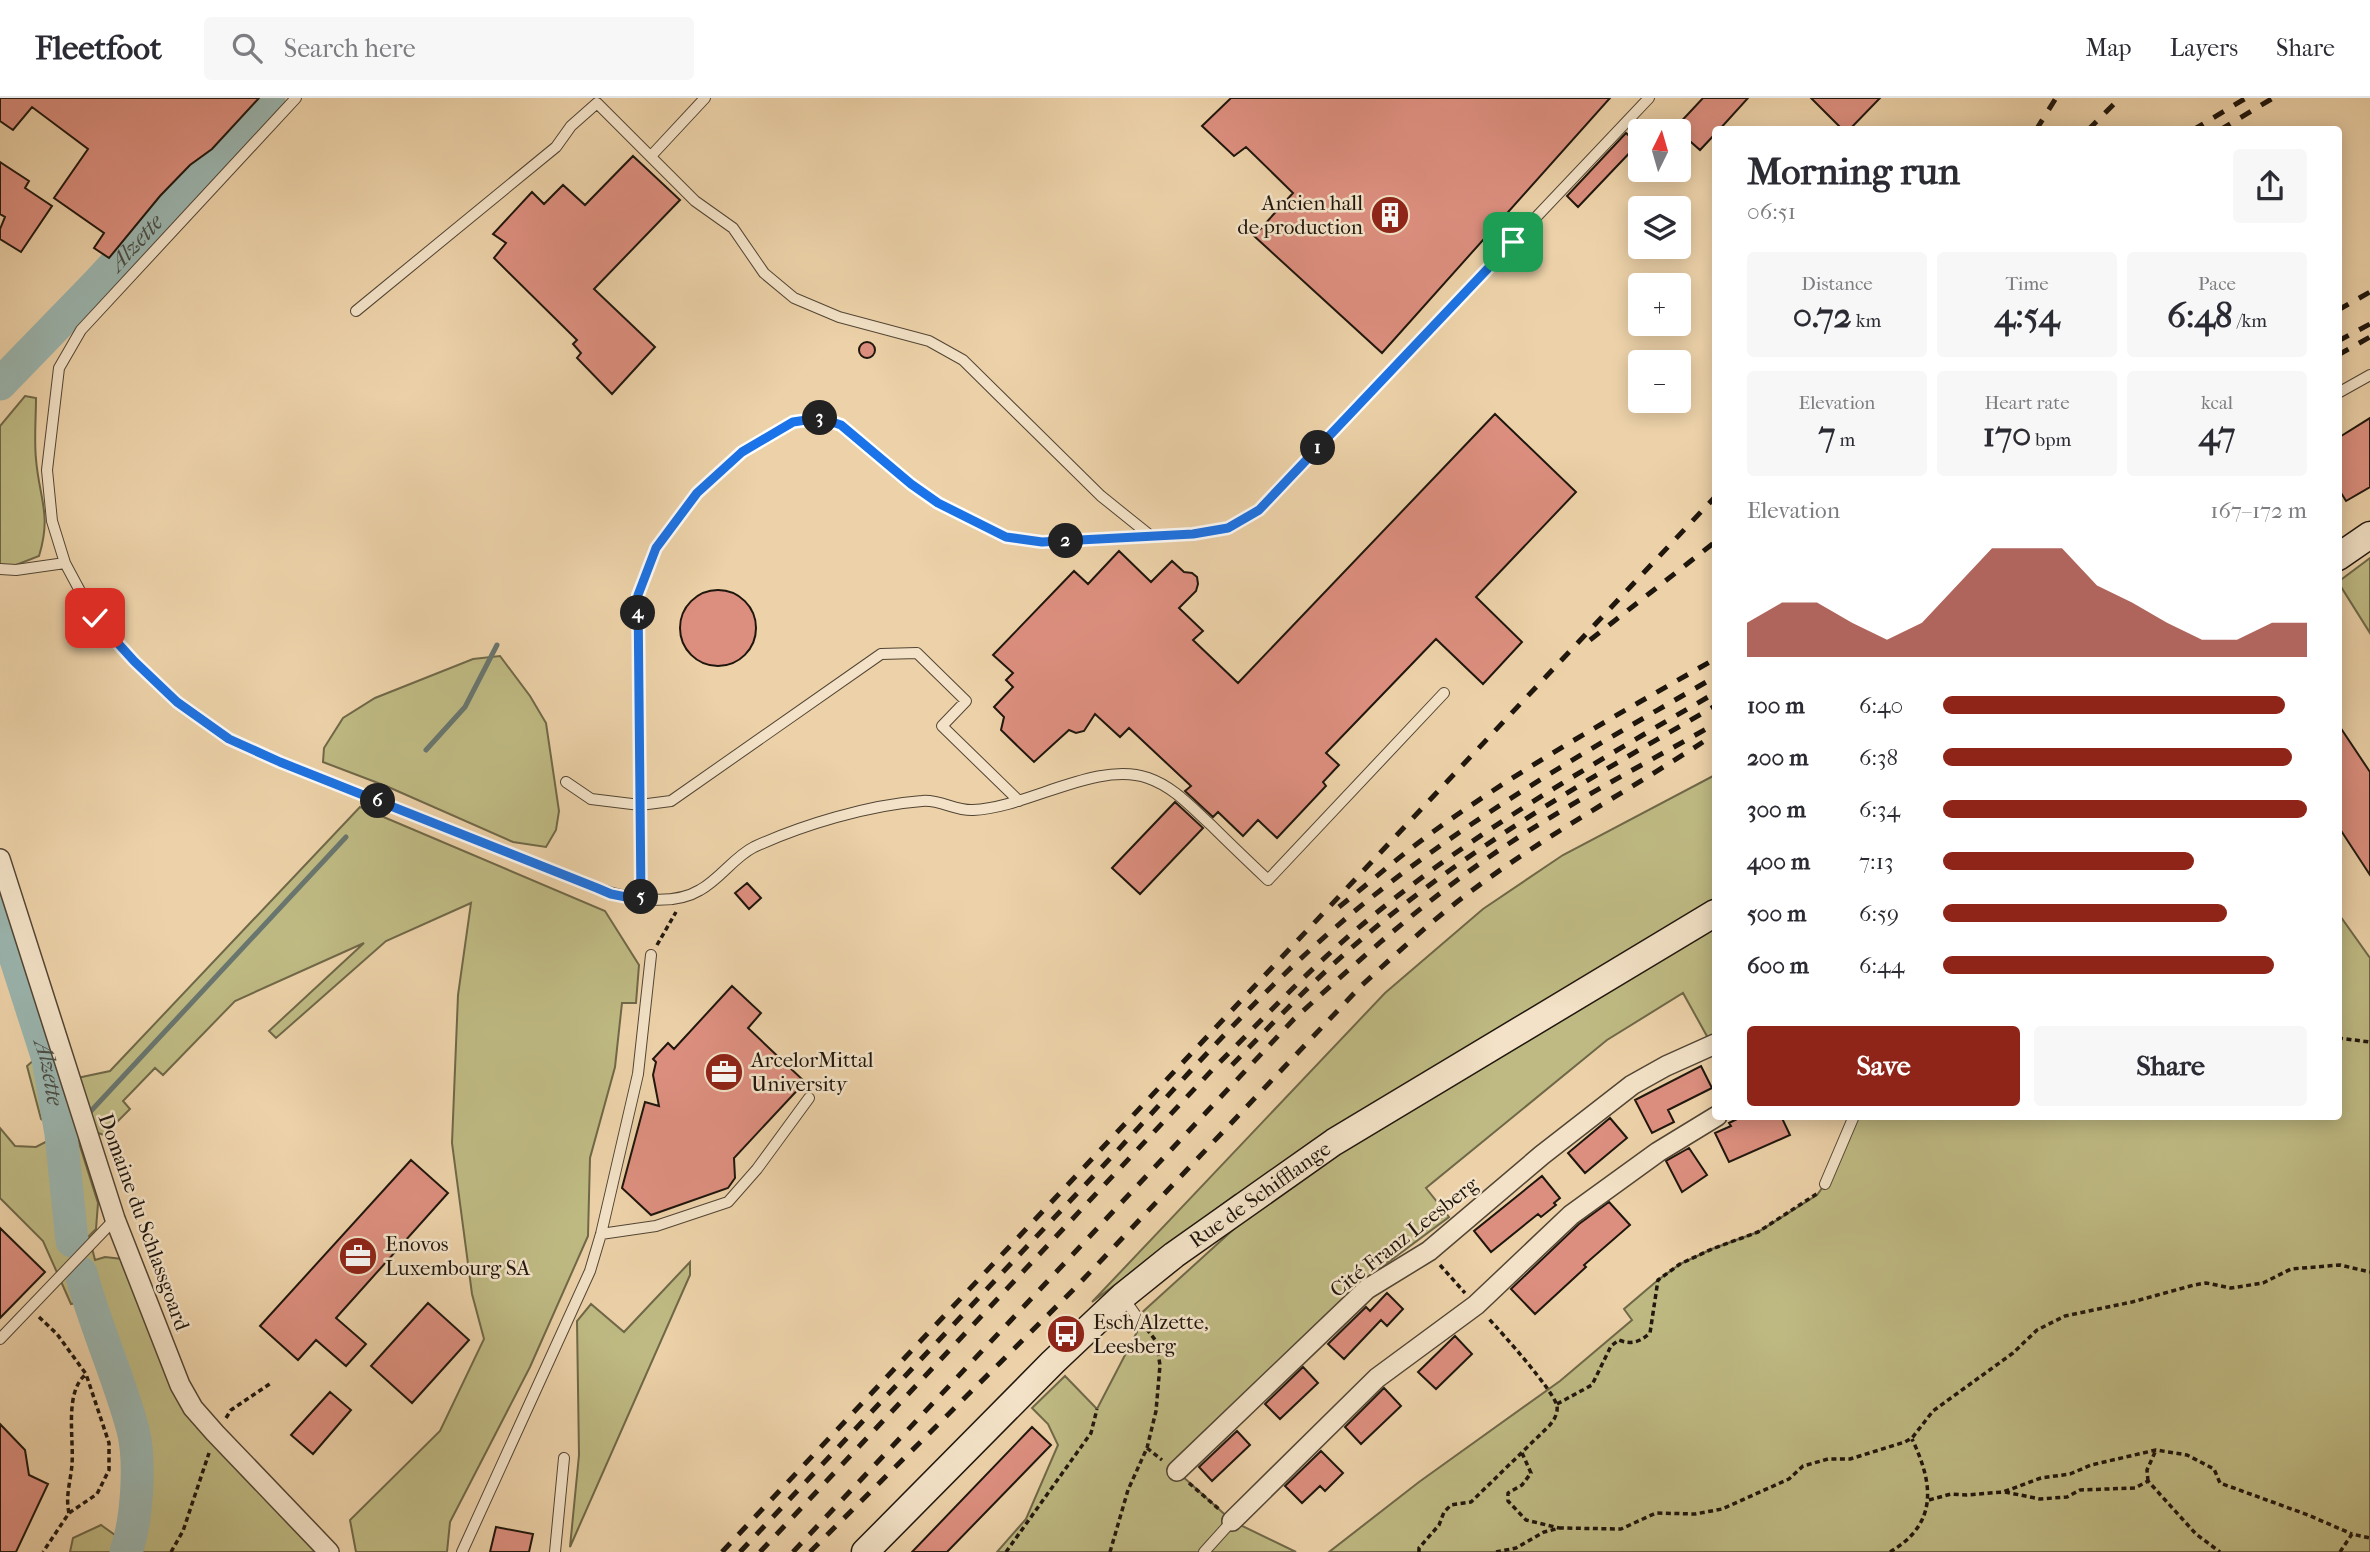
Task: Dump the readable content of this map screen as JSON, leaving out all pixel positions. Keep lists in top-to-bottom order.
{
  "streets": {
    "street": ["Rue de Schifflange", "Domaine du Schlassgoard", "Cité Franz Leesberg"]
  },
  "water": ["Alzette"],
  "places": {
    "building": ["Ancien hall de production"],
    "office": ["ArcelorMittal University", "Enovos Luxembourg SA"],
    "bus stop": ["Esch/Alzette, Leesberg"]
  },
  "north": "top",
  "page": {
    "header": "Fleetfoot",
    "search": "Search here",
    "nav": ["Map", "Layers", "Share"],
    "map_buttons": ["+", "−"],
    "heading": ["Morning run", "06:51"],
    "stats": [
      ["Distance", "0.72 km"],
      ["Time", "4:54"],
      ["Pace", "6:48 /km"],
      ["Elevation", "7 m"],
      ["Heart rate", "170 bpm"],
      ["kcal", "47"]
    ],
    "pins": [
      "3",
      "1",
      "2",
      "4",
      "6",
      "5"
    ],
    "chart": ["Elevation", "167–172 m"],
    "list": [
      {
        "name": "100 m",
        "note": "6:40"
      },
      {
        "name": "200 m",
        "note": "6:38"
      },
      {
        "name": "300 m",
        "note": "6:34"
      },
      {
        "name": "400 m",
        "note": "7:13"
      },
      {
        "name": "500 m",
        "note": "6:59"
      },
      {
        "name": "600 m",
        "note": "6:44"
      }
    ],
    "buttons": ["Save", "Share"]
  }
}
